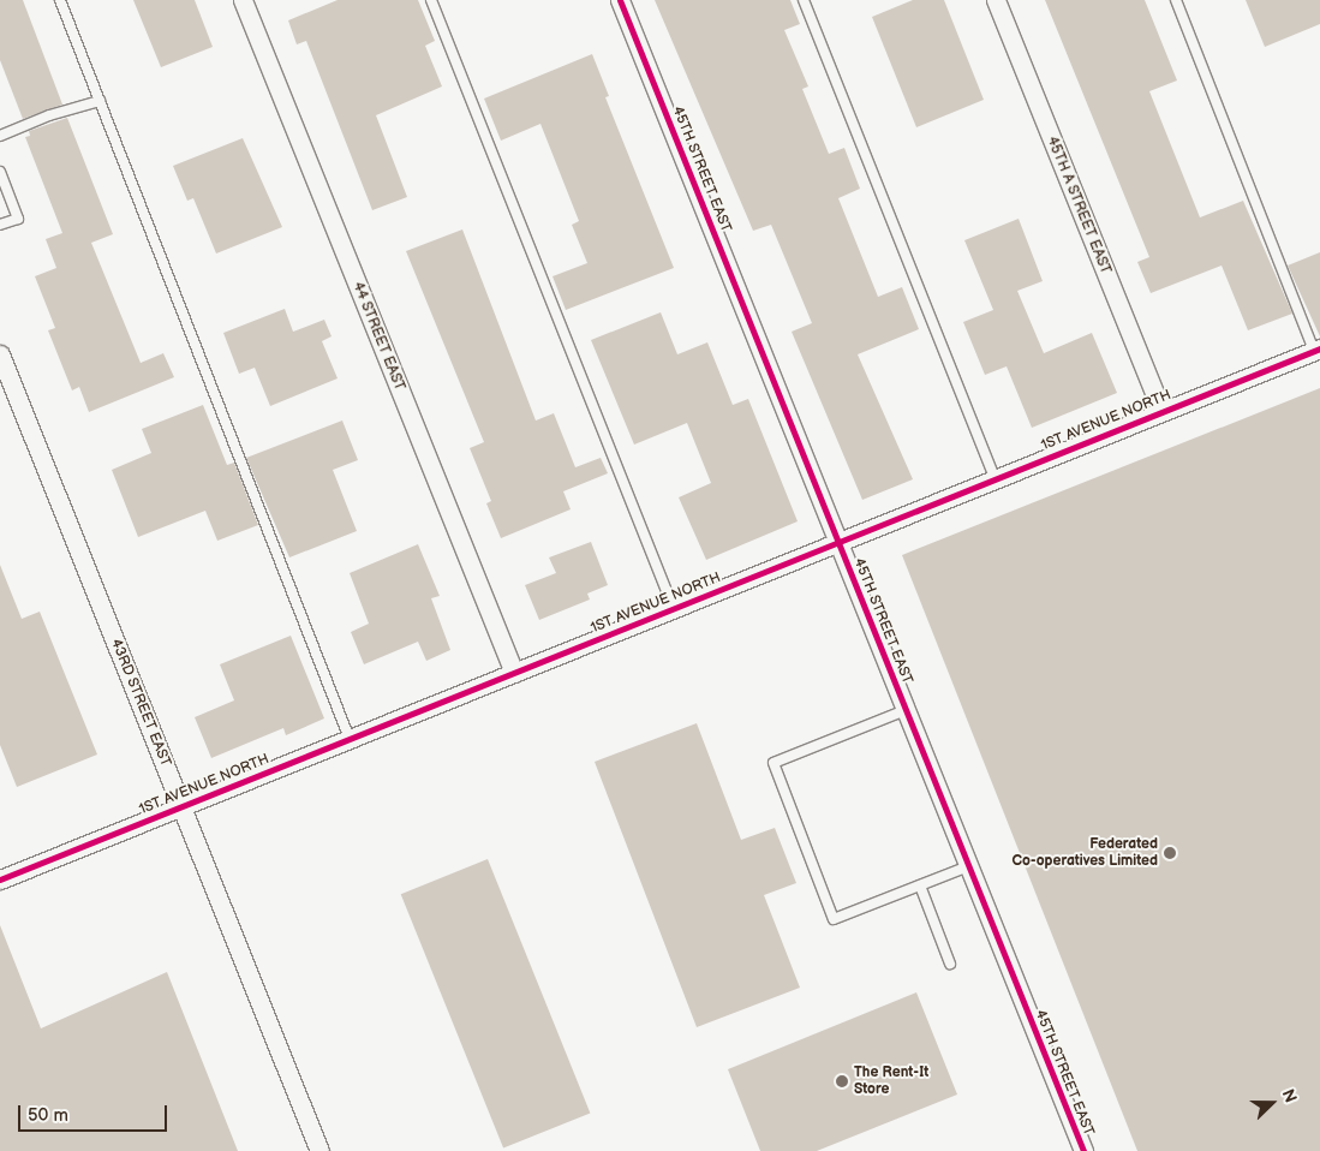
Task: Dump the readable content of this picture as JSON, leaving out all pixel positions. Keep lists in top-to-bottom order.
{
  "streets": {
    "street": [
      "45TH STREET EAST",
      "45TH A STREET EAST",
      "44 STREET EAST",
      "1ST AVENUE NORTH",
      "43RD STREET EAST"
    ]
  },
  "crossings": [
    ["45TH STREET EAST", "1ST AVENUE NORTH"],
    ["45TH A STREET EAST", "1ST AVENUE NORTH"],
    ["44 STREET EAST", "1ST AVENUE NORTH"],
    ["1ST AVENUE NORTH", "43RD STREET EAST"]
  ],
  "places": ["Federated Co-operatives Limited", "The Rent-It Store"],
  "scale_bar": "50 m",
  "north": "right"
}
